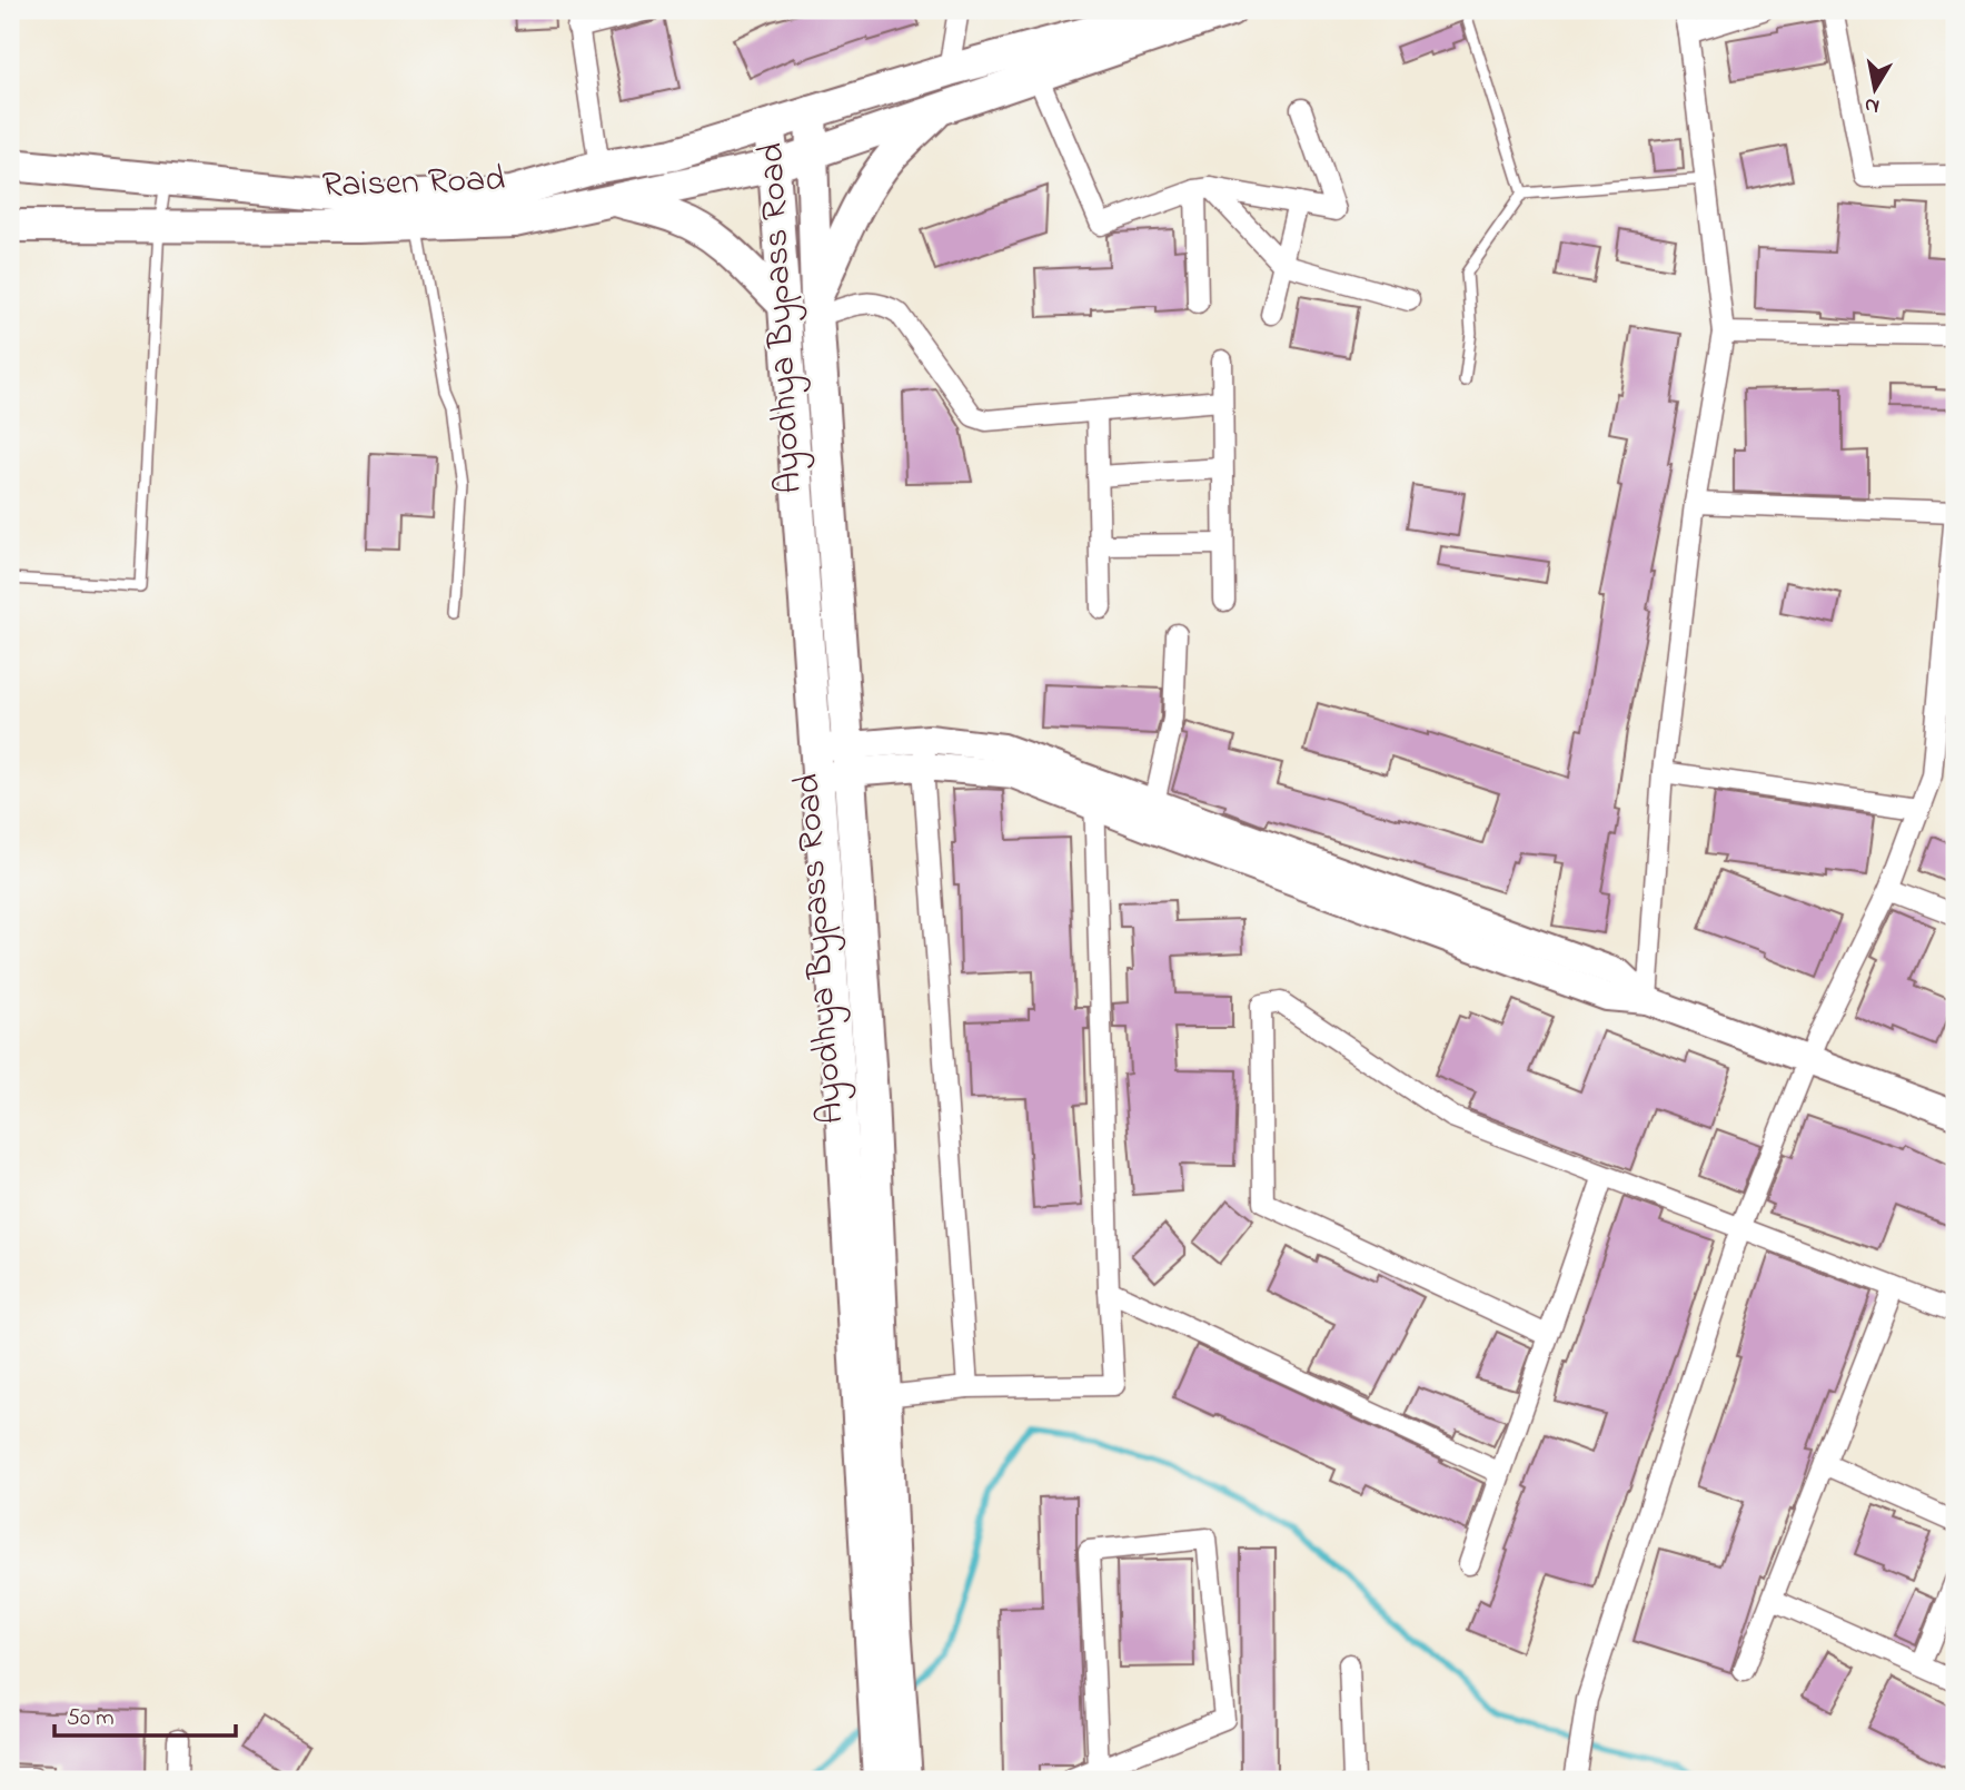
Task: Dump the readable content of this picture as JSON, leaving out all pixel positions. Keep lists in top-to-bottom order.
{
  "streets": {
    "main road": ["Raisen Road", "Ayodhya Bypass Road"]
  },
  "crossings": [
    ["Raisen Road", "Ayodhya Bypass Road"]
  ],
  "scale_bar": "50 m",
  "north": "bottom"
}
